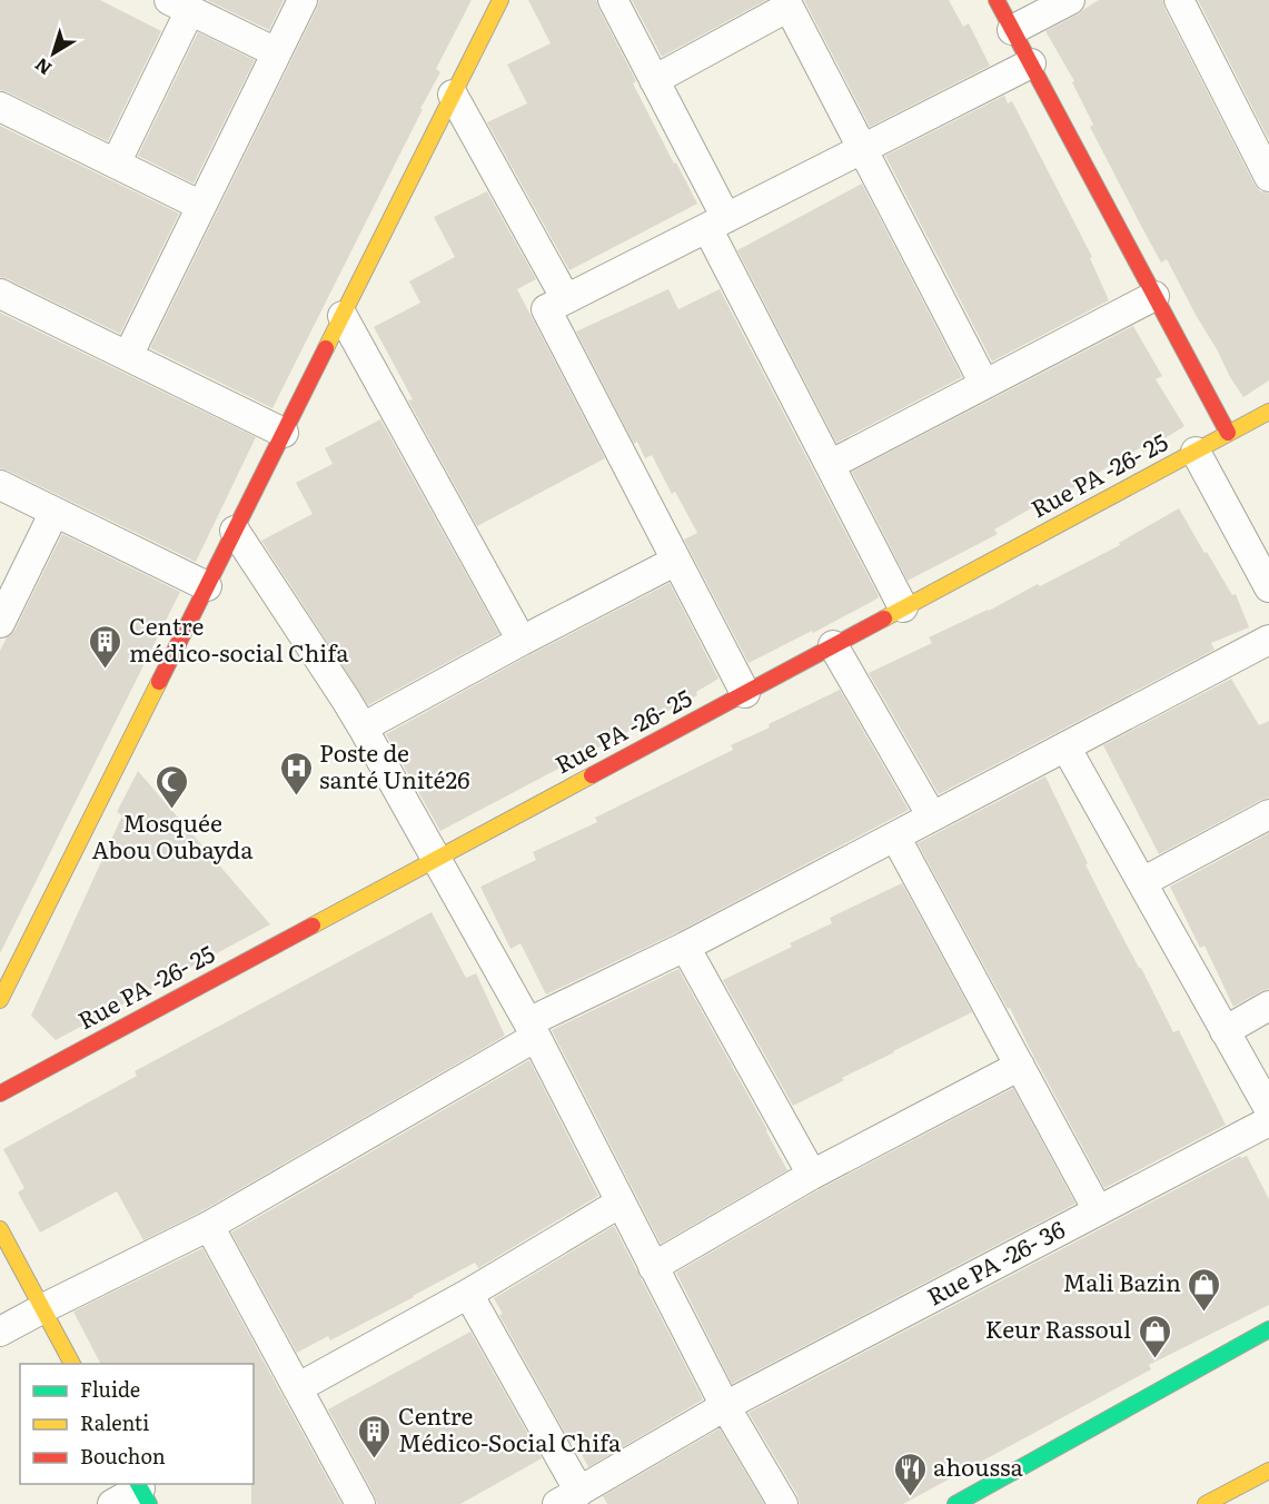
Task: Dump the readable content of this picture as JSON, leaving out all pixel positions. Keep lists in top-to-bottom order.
{
  "streets": {
    "main road": ["Rue PA -26- 25"],
    "street": ["Rue PA -26- 36"]
  },
  "places": {
    "building": ["Centre médico-social Chifa", "Centre Médico-Social Chifa"],
    "hospital": ["Poste de santé Unité26"],
    "mosque": ["Mosquée Abou Oubayda"],
    "shop": ["Mali Bazin", "Keur Rassoul"],
    "restaurant": ["ahoussa"]
  },
  "legend": ["Fluide", "Ralenti", "Bouchon"],
  "north": "bottom left"
}
